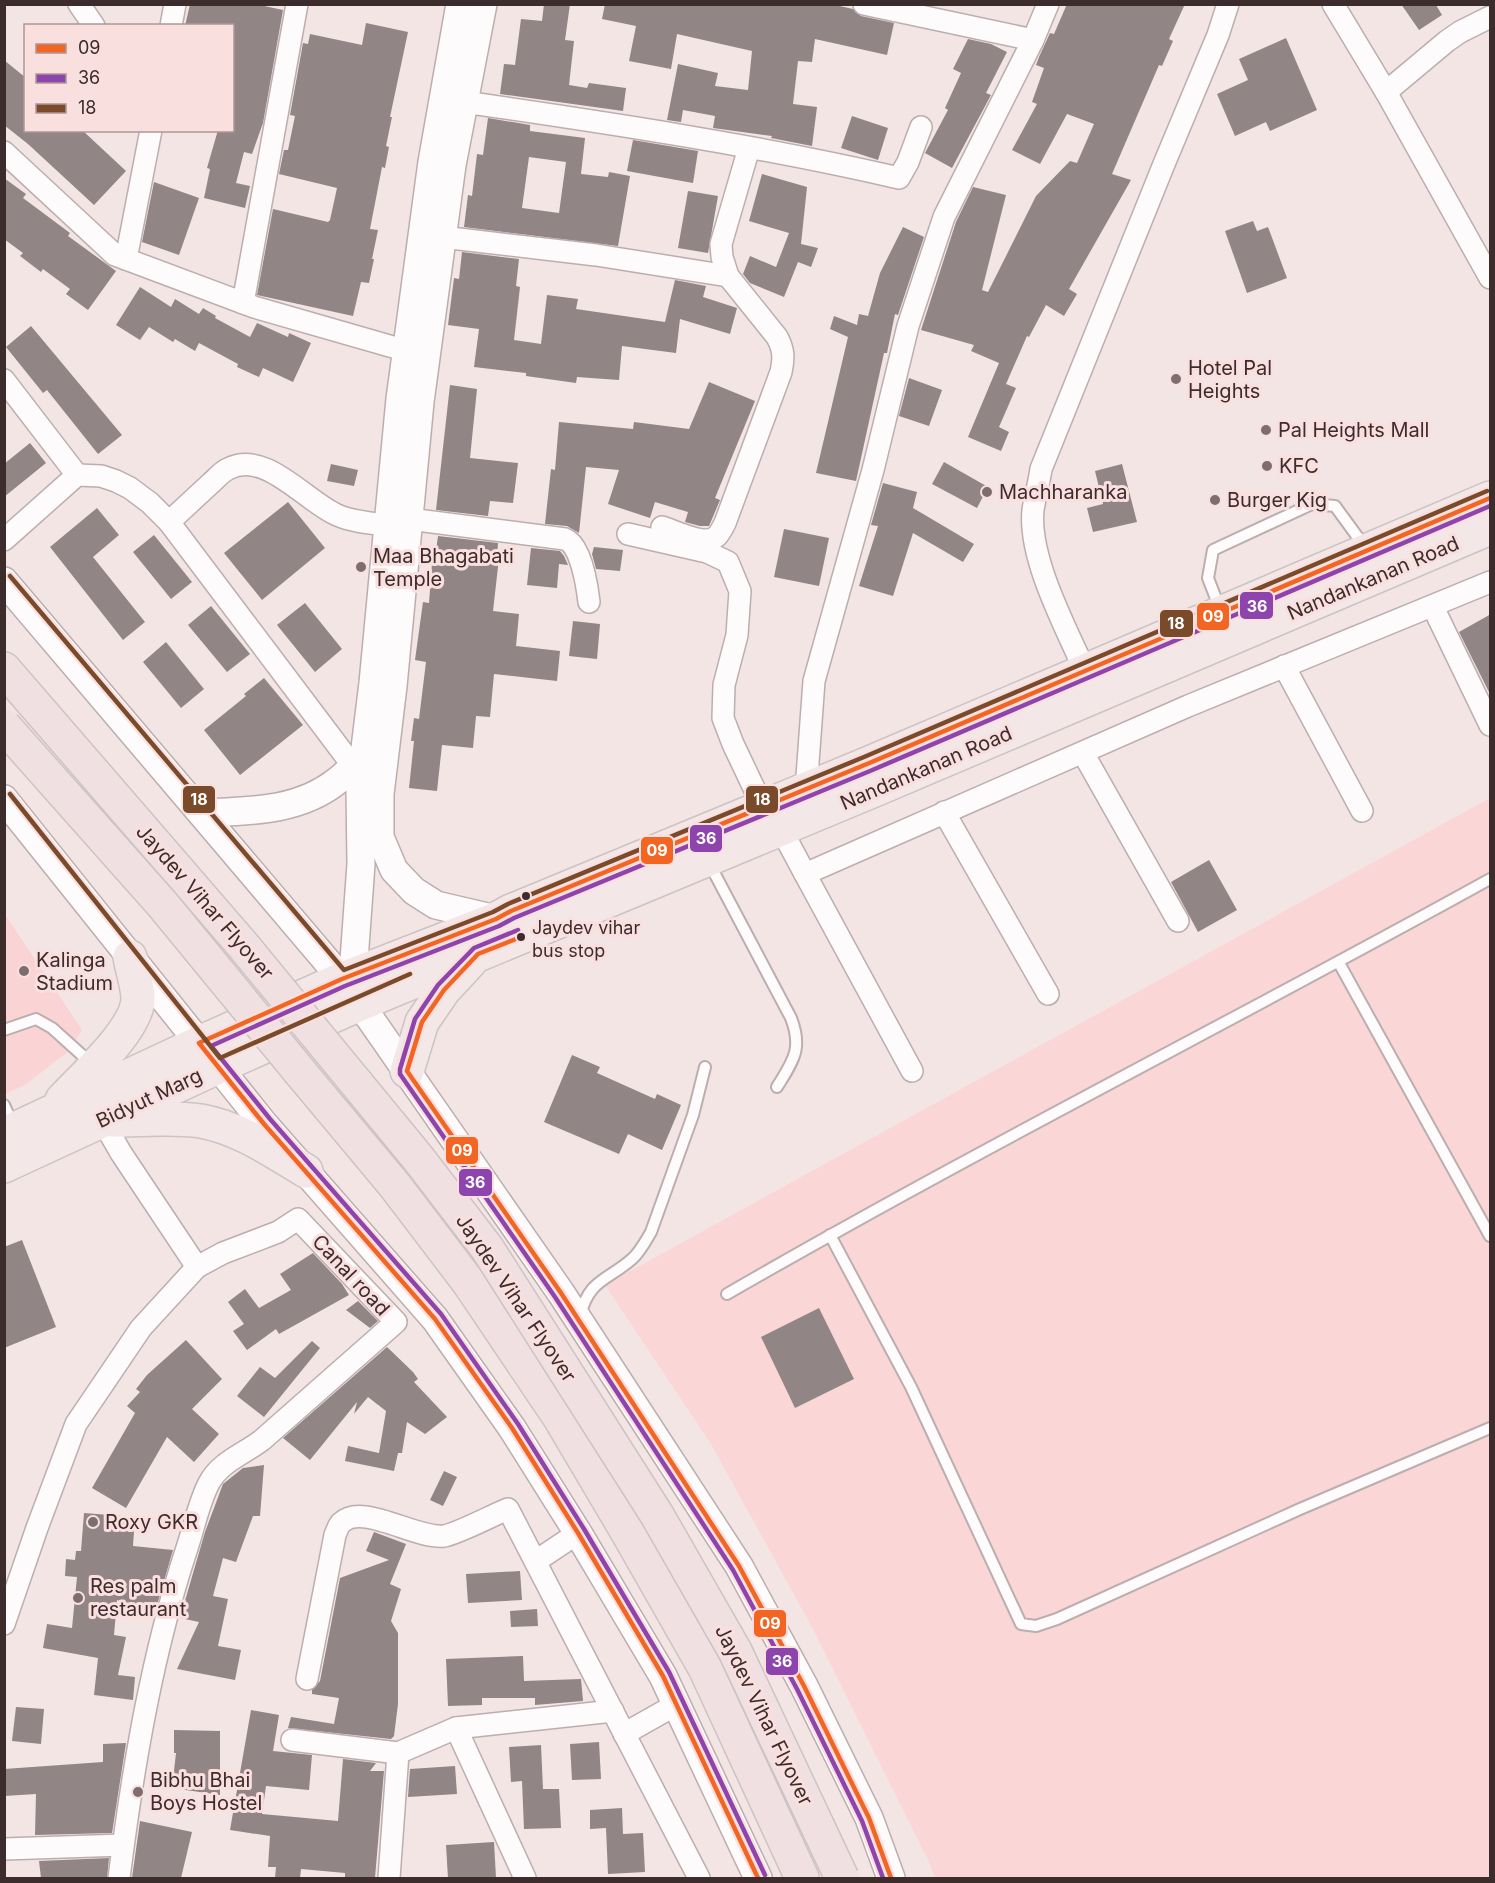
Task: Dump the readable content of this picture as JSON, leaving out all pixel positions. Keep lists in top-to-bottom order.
{
  "streets": {
    "highway": ["Jaydev Vihar Flyover"],
    "main road": ["Nandankanan Road", "Bidyut Marg"],
    "street": ["Canal road"]
  },
  "crossings": [
    ["Nandankanan Road", "Bidyut Marg"]
  ],
  "places": [
    "Hotel Pal Heights",
    "Pal Heights Mall",
    "KFC",
    "Machharanka",
    "Burger Kig",
    "Maa Bhagabati Temple",
    "Jaydev vihar bus stop",
    "Kalinga Stadium",
    "Roxy GKR",
    "Res palm restaurant",
    "Bibhu Bhai Boys Hostel"
  ],
  "lines": ["transit line 18", "transit line 09", "transit line 36"],
  "legend": ["09", "36", "18"]
}
